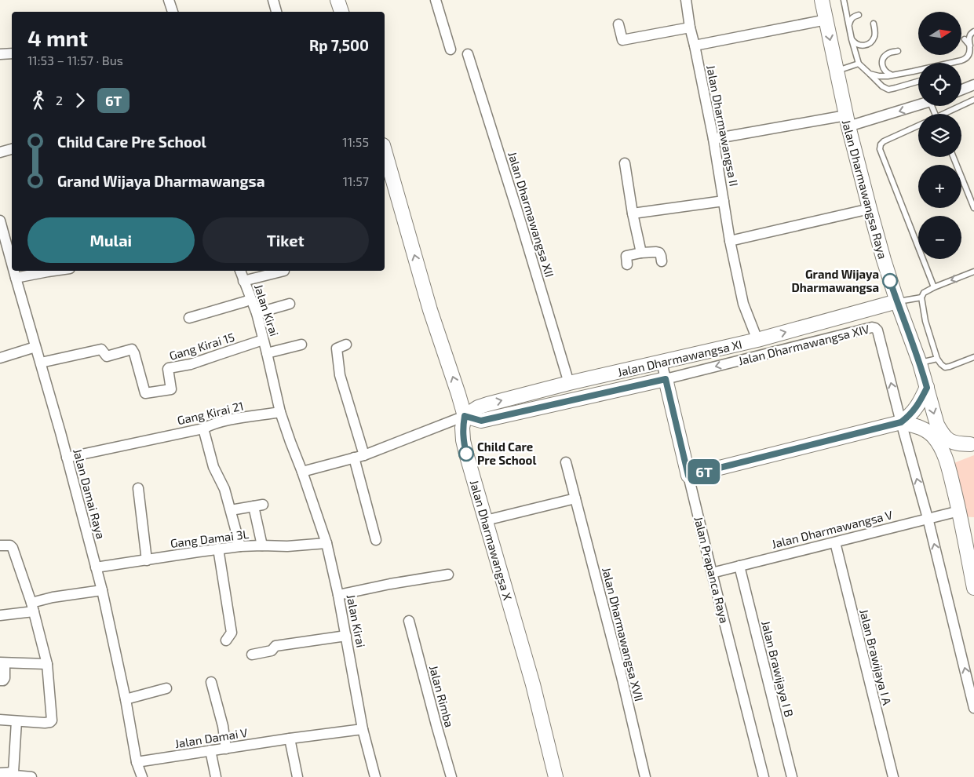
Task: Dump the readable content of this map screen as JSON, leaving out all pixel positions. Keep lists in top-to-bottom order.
{
  "streets": {
    "street": [
      "Jalan Dharmawangsa II",
      "Jalan Dharmawangsa Raya",
      "Jalan Dharmawangsa XII",
      "Jalan Kirai",
      "Jalan Dharmawangsa XIV",
      "Gang Kirai 15",
      "Jalan Dharmawangsa XI",
      "Gang Kirai 21",
      "Jalan Damai Raya",
      "Jalan Dharmawangsa V",
      "Gang Damai 3L",
      "Jalan Dharmawangsa X",
      "Jalan Prapanca Raya",
      "Jalan Dharmawangsa XVII",
      "Jalan Brawijaya I A",
      "Jalan Brawijaya I B",
      "Jalan Rimba",
      "Jalan Damai V"
    ]
  },
  "crossings": [
    ["Jalan Dharmawangsa II", "Jalan Dharmawangsa XI"],
    ["Jalan Dharmawangsa Raya", "Jalan Dharmawangsa XI"],
    ["Jalan Dharmawangsa XII", "Jalan Dharmawangsa XI"],
    ["Jalan Kirai", "Gang Kirai 15"],
    ["Jalan Kirai", "Gang Kirai 21"],
    ["Jalan Kirai", "Gang Damai 3L"],
    ["Jalan Kirai", "Jalan Damai V"],
    ["Jalan Dharmawangsa XIV", "Jalan Dharmawangsa XI"],
    ["Jalan Dharmawangsa XIV", "Jalan Dharmawangsa V"],
    ["Jalan Dharmawangsa XIV", "Jalan Dharmawangsa X"],
    ["Jalan Dharmawangsa XIV", "Jalan Prapanca Raya"],
    ["Gang Kirai 15", "Jalan Damai Raya"],
    ["Jalan Dharmawangsa XI", "Jalan Dharmawangsa X"],
    ["Jalan Dharmawangsa XI", "Jalan Prapanca Raya"],
    ["Gang Kirai 21", "Jalan Damai Raya"],
    ["Jalan Damai Raya", "Gang Damai 3L"],
    ["Jalan Damai Raya", "Jalan Damai V"],
    ["Jalan Dharmawangsa V", "Jalan Prapanca Raya"],
    ["Jalan Dharmawangsa V", "Jalan Brawijaya I A"],
    ["Jalan Dharmawangsa V", "Jalan Brawijaya I B"]
  ],
  "places": ["Grand Wijaya Dharmawangsa", "Child Care Pre School"],
  "lines": ["bus line 6T"],
  "north": "right",
  "page": {
    "on_map": "6T",
    "map_buttons": ["+", "−"],
    "heading": ["4 mnt", "11:53 – 11:57 · Bus", "Rp 7,500"],
    "legs": ["2", "6T"],
    "list": [
      {
        "name": "Child Care Pre School",
        "value": "11:55"
      },
      {
        "name": "Grand Wijaya Dharmawangsa",
        "value": "11:57"
      }
    ],
    "buttons": ["Mulai", "Tiket"]
  }
}
